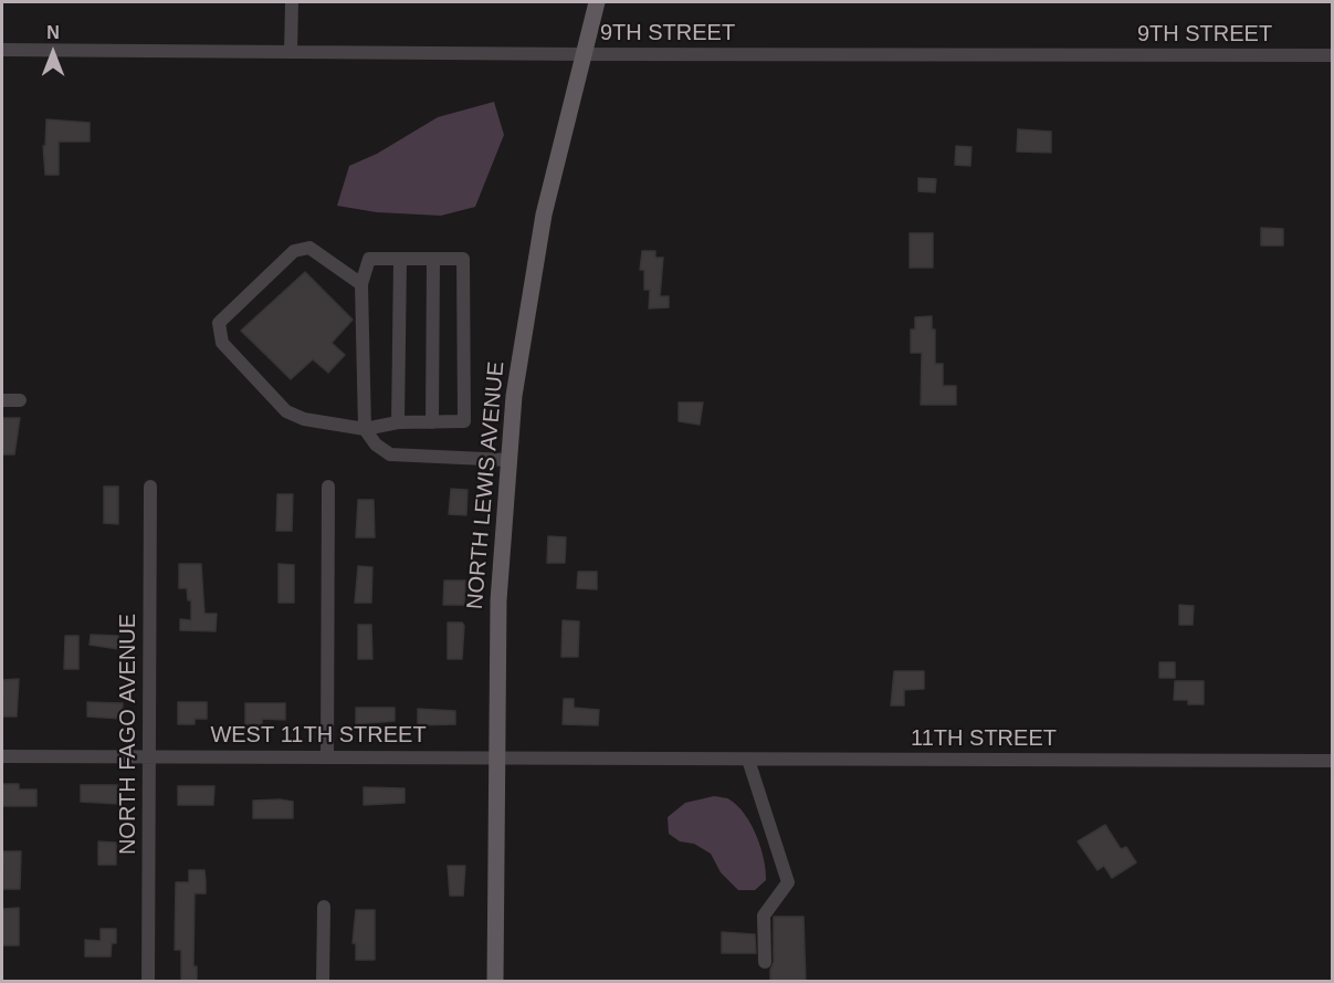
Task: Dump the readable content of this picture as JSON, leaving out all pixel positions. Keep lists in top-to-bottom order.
{
  "streets": {
    "main road": ["NORTH LEWIS AVENUE"],
    "street": [
      "9TH STREET",
      "NORTH FAGO AVENUE",
      "WEST 11TH STREET",
      "11TH STREET"
    ]
  },
  "crossings": [
    ["9TH STREET", "NORTH LEWIS AVENUE"],
    ["NORTH LEWIS AVENUE", "WEST 11TH STREET"],
    ["NORTH FAGO AVENUE", "WEST 11TH STREET"],
    ["WEST 11TH STREET", "11TH STREET"]
  ],
  "north": "top"
}
